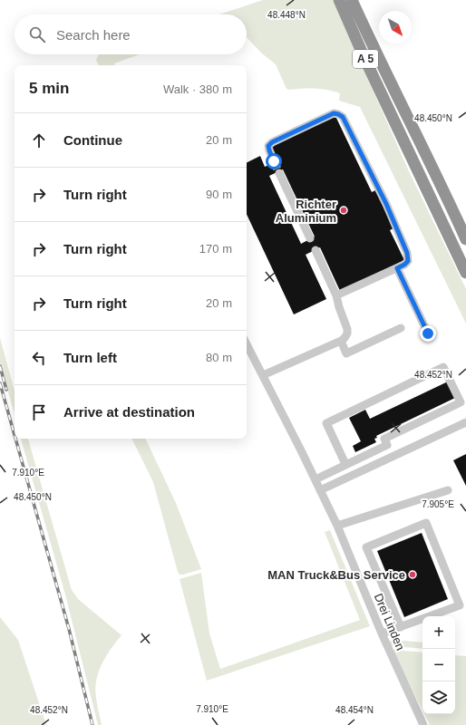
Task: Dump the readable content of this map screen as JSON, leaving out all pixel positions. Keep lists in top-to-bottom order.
{
  "streets": {
    "highway": ["A 5"],
    "street": ["Drei Linden"]
  },
  "places": ["Richter Aluminium", "MAN Truck&Bus Service"],
  "north": "bottom right",
  "page": {
    "search": "Search here",
    "heading": ["5 min", "Walk · 380 m"],
    "list": [
      ["Continue", "20 m"],
      ["Turn right", "90 m"],
      ["Turn right", "170 m"],
      ["Turn right", "20 m"],
      ["Turn left", "80 m"],
      "Arrive at destination"
    ],
    "map_buttons": ["+", "−"]
  },
  "coordinates": [
    "48.448°N",
    "48.450°N",
    "48.452°N",
    "7.910°E",
    "7.905°E",
    "48.454°N"
  ]
}
